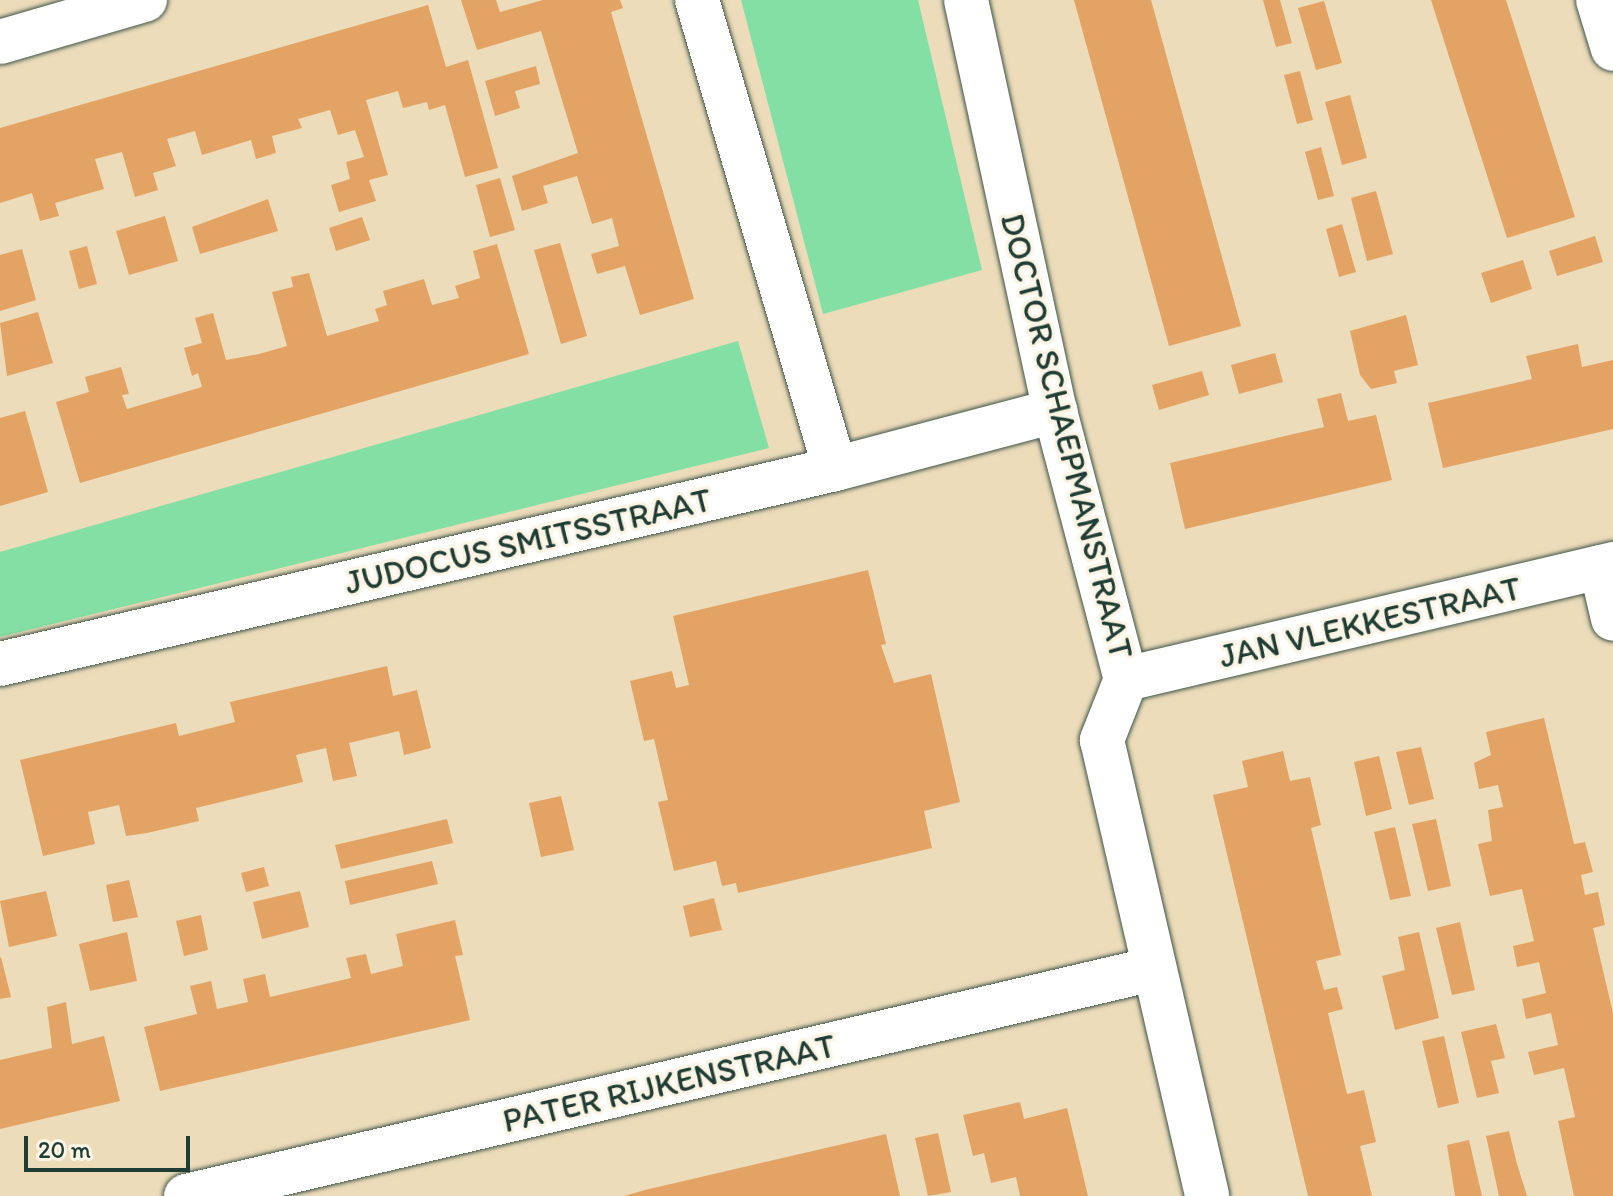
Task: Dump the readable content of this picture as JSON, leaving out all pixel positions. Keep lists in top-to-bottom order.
{
  "streets": {
    "street": [
      "DOCTOR SCHAEPMANSTRAAT",
      "JUDOCUS SMITSSTRAAT",
      "JAN VLEKKESTRAAT",
      "PATER RIJKENSTRAAT"
    ]
  },
  "crossings": [
    ["DOCTOR SCHAEPMANSTRAAT", "JUDOCUS SMITSSTRAAT"],
    ["DOCTOR SCHAEPMANSTRAAT", "JAN VLEKKESTRAAT"],
    ["DOCTOR SCHAEPMANSTRAAT", "PATER RIJKENSTRAAT"]
  ],
  "scale_bar": "20 m"
}
